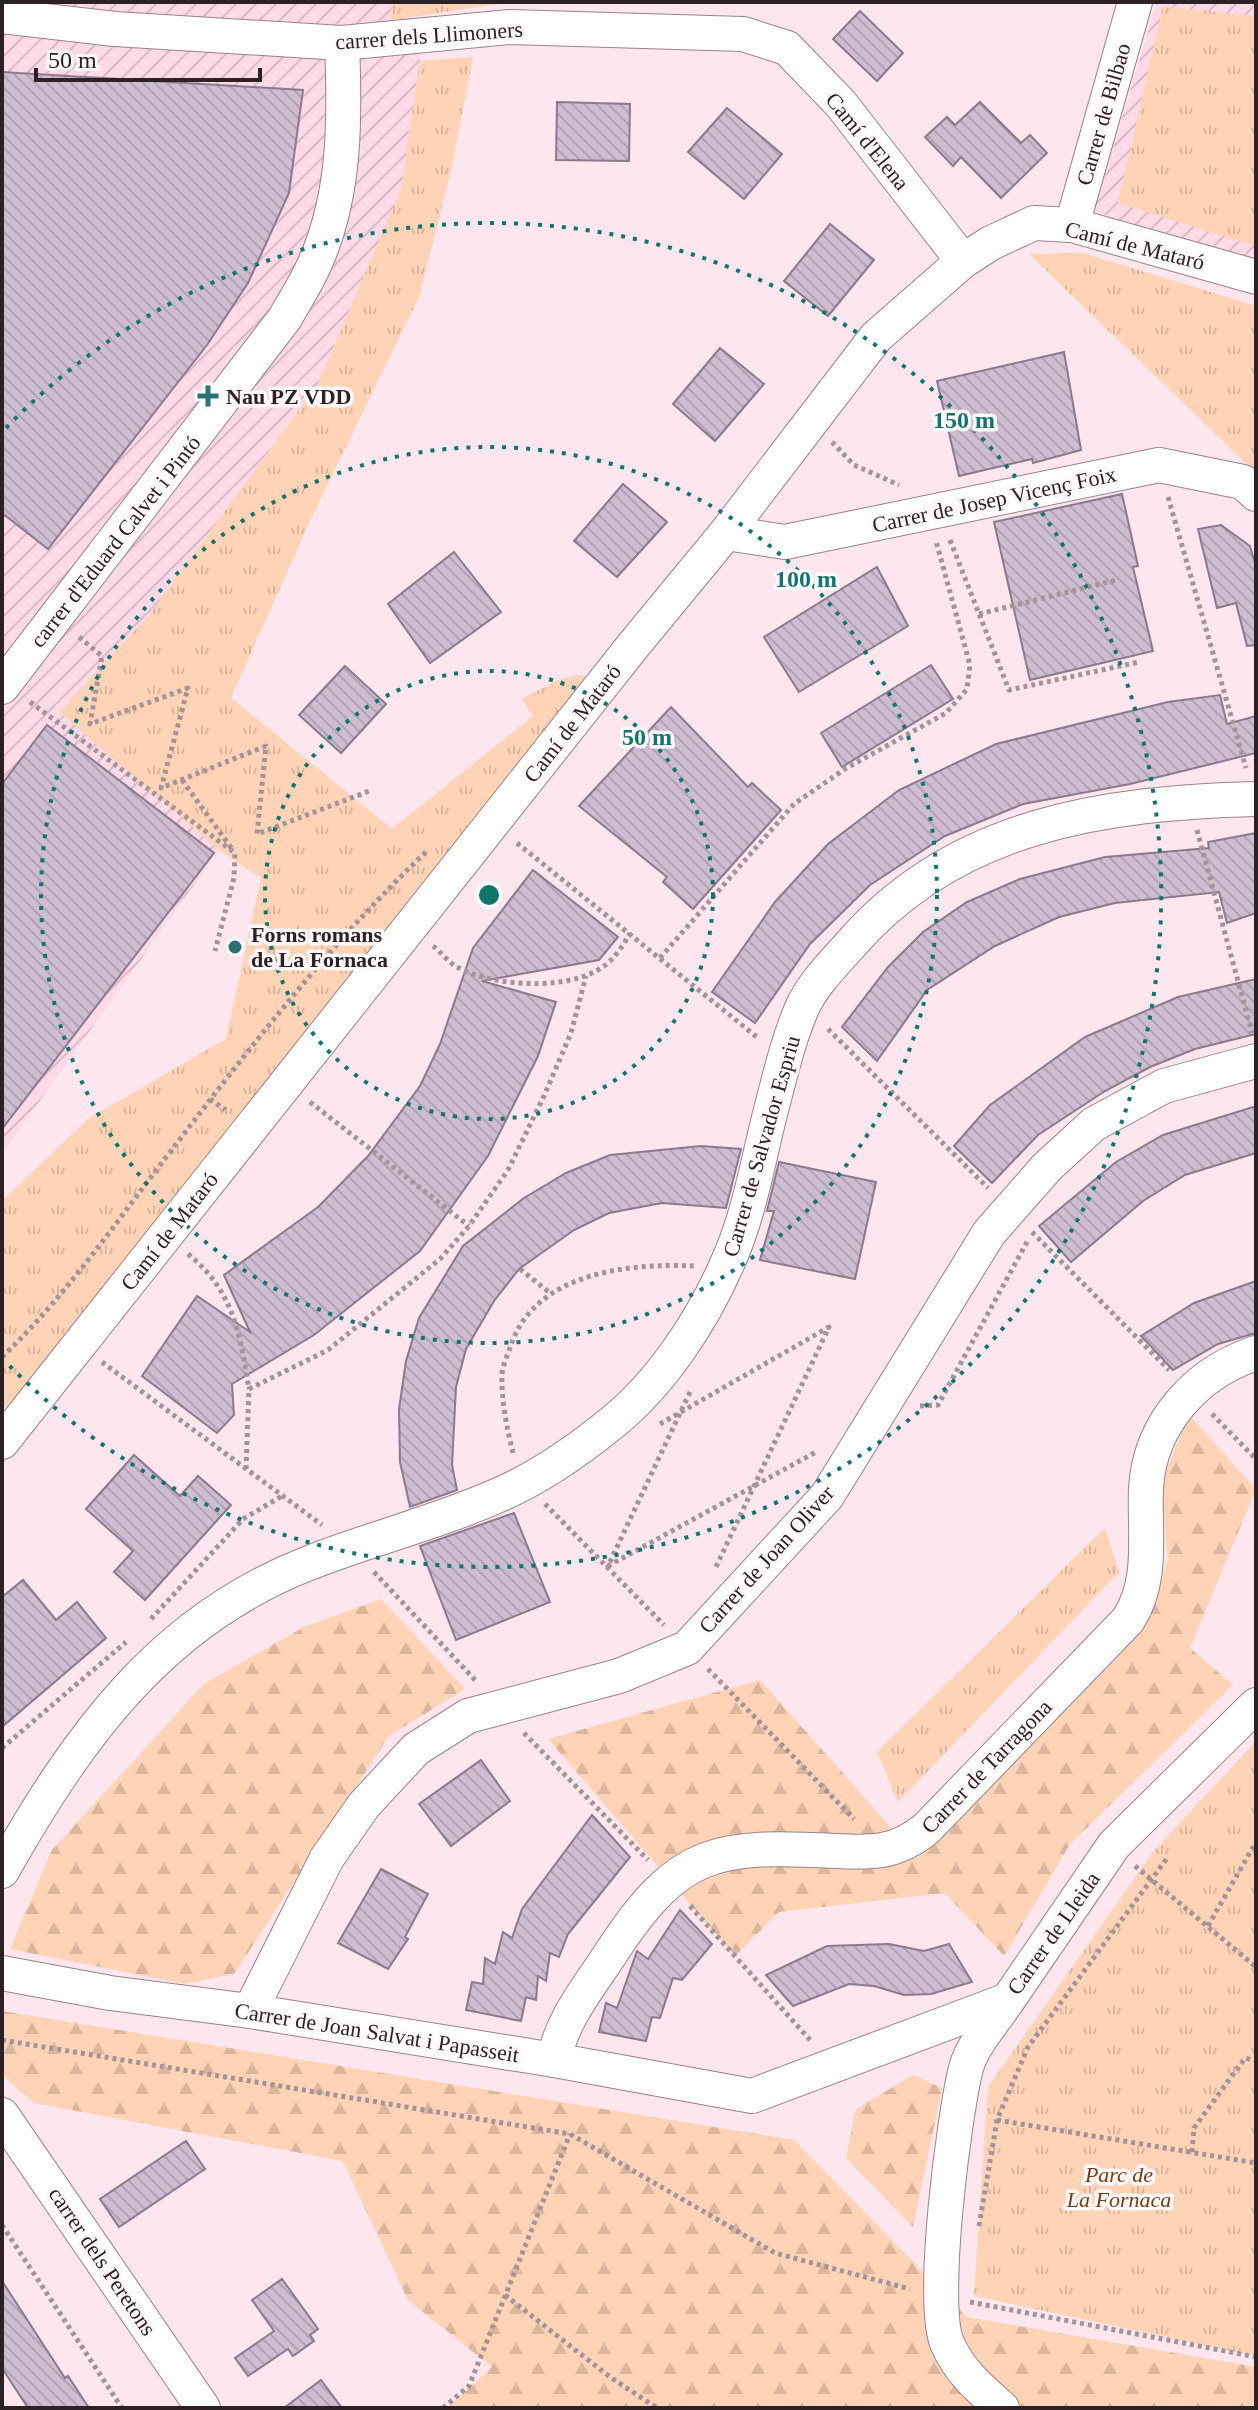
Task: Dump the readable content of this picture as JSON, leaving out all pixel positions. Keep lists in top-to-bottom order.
{
  "streets": {
    "street": [
      "carrer dels Llimoners",
      "Carrer de Bilbao",
      "Camí d'Elena",
      "Camí de Mataró",
      "Carrer de Josep Vicenç Foix",
      "carrer d'Eduard Calvet i Pintó",
      "Carrer de Salvador Espriu",
      "Carrer de Joan Oliver",
      "Carrer de Tarragona",
      "Carrer de Lleida",
      "Carrer de Joan Salvat i Papasseit",
      "carrer dels Peretons"
    ]
  },
  "crossings": [
    ["carrer dels Llimoners", "Camí d'Elena"],
    ["carrer dels Llimoners", "carrer d'Eduard Calvet i Pintó"],
    ["Carrer de Bilbao", "Camí de Mataró"],
    ["Camí d'Elena", "Camí de Mataró"],
    ["Camí de Mataró", "Carrer de Josep Vicenç Foix"],
    ["Carrer de Joan Oliver", "Carrer de Joan Salvat i Papasseit"],
    ["Carrer de Lleida", "Carrer de Joan Salvat i Papasseit"]
  ],
  "parks": ["Parc de La Fornaca"],
  "places": {
    "health": ["Nau PZ VDD"],
    "other": ["Forns romans de La Fornaca"]
  },
  "scale_bar": "50 m",
  "rings": ["150 m", "100 m", "50 m"]
}
